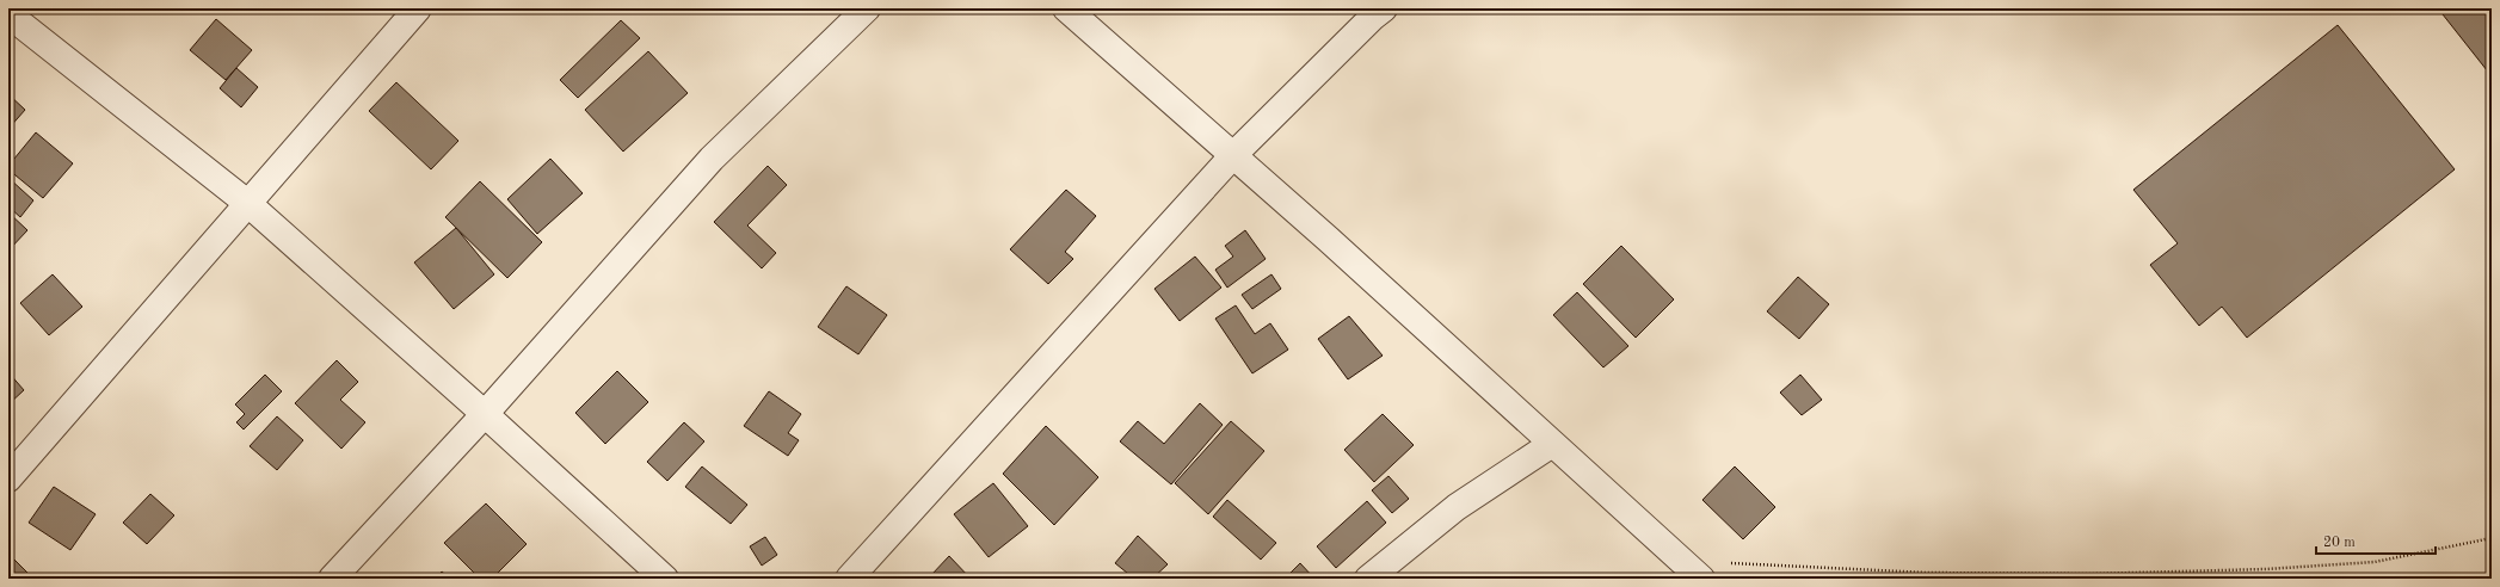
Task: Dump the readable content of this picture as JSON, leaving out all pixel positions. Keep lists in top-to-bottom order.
{
  "scale_bar": "20 m"
}
